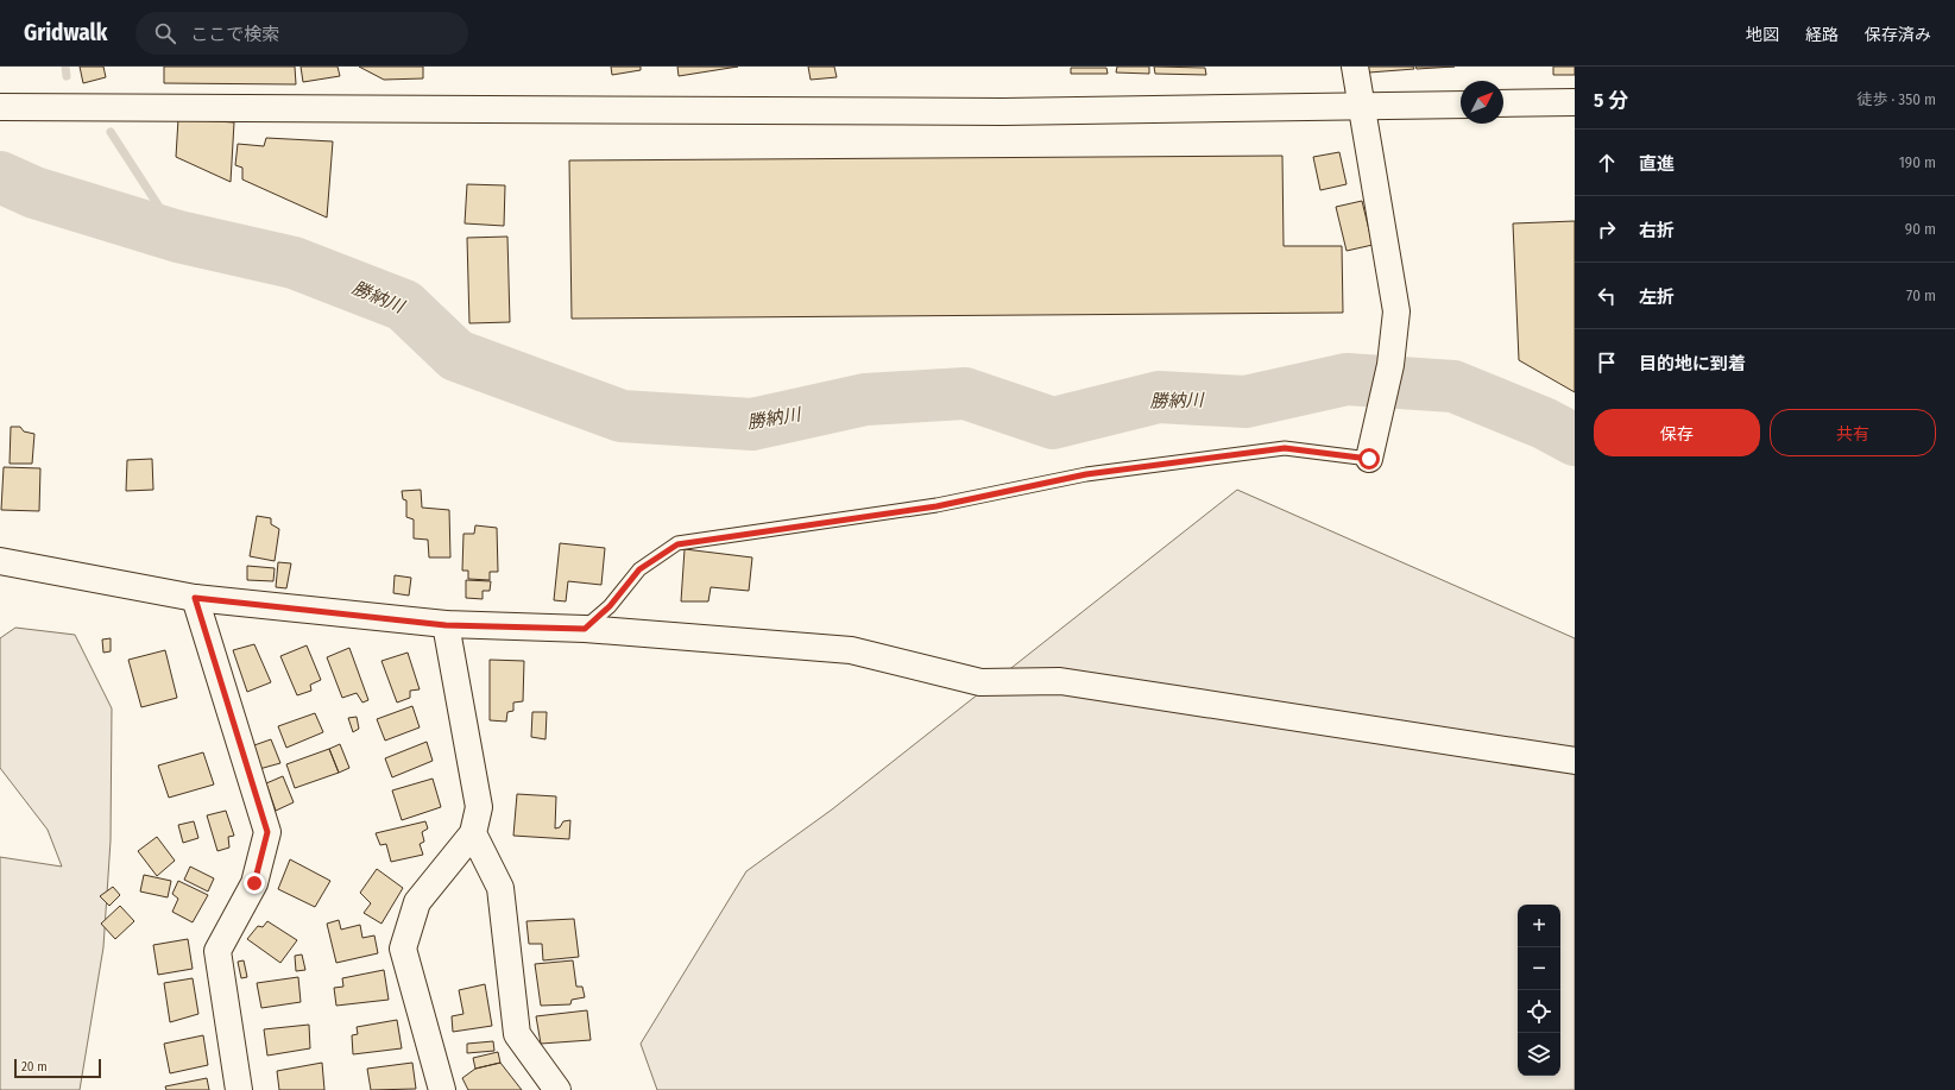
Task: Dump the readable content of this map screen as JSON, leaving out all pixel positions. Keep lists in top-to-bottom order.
{
  "water": ["勝納川"],
  "scale_bar": "20 m",
  "north": "top right",
  "page": {
    "header": "Gridwalk",
    "search": "ここで検索",
    "nav": ["地図", "経路", "保存済み"],
    "heading": ["5 分", "徒歩 · 350 m"],
    "list": [
      ["直進", "190 m"],
      ["右折", "90 m"],
      ["左折", "70 m"],
      "目的地に到着"
    ],
    "buttons": ["保存", "共有"],
    "map_buttons": ["+", "−"],
    "scale": "20 m"
  }
}
